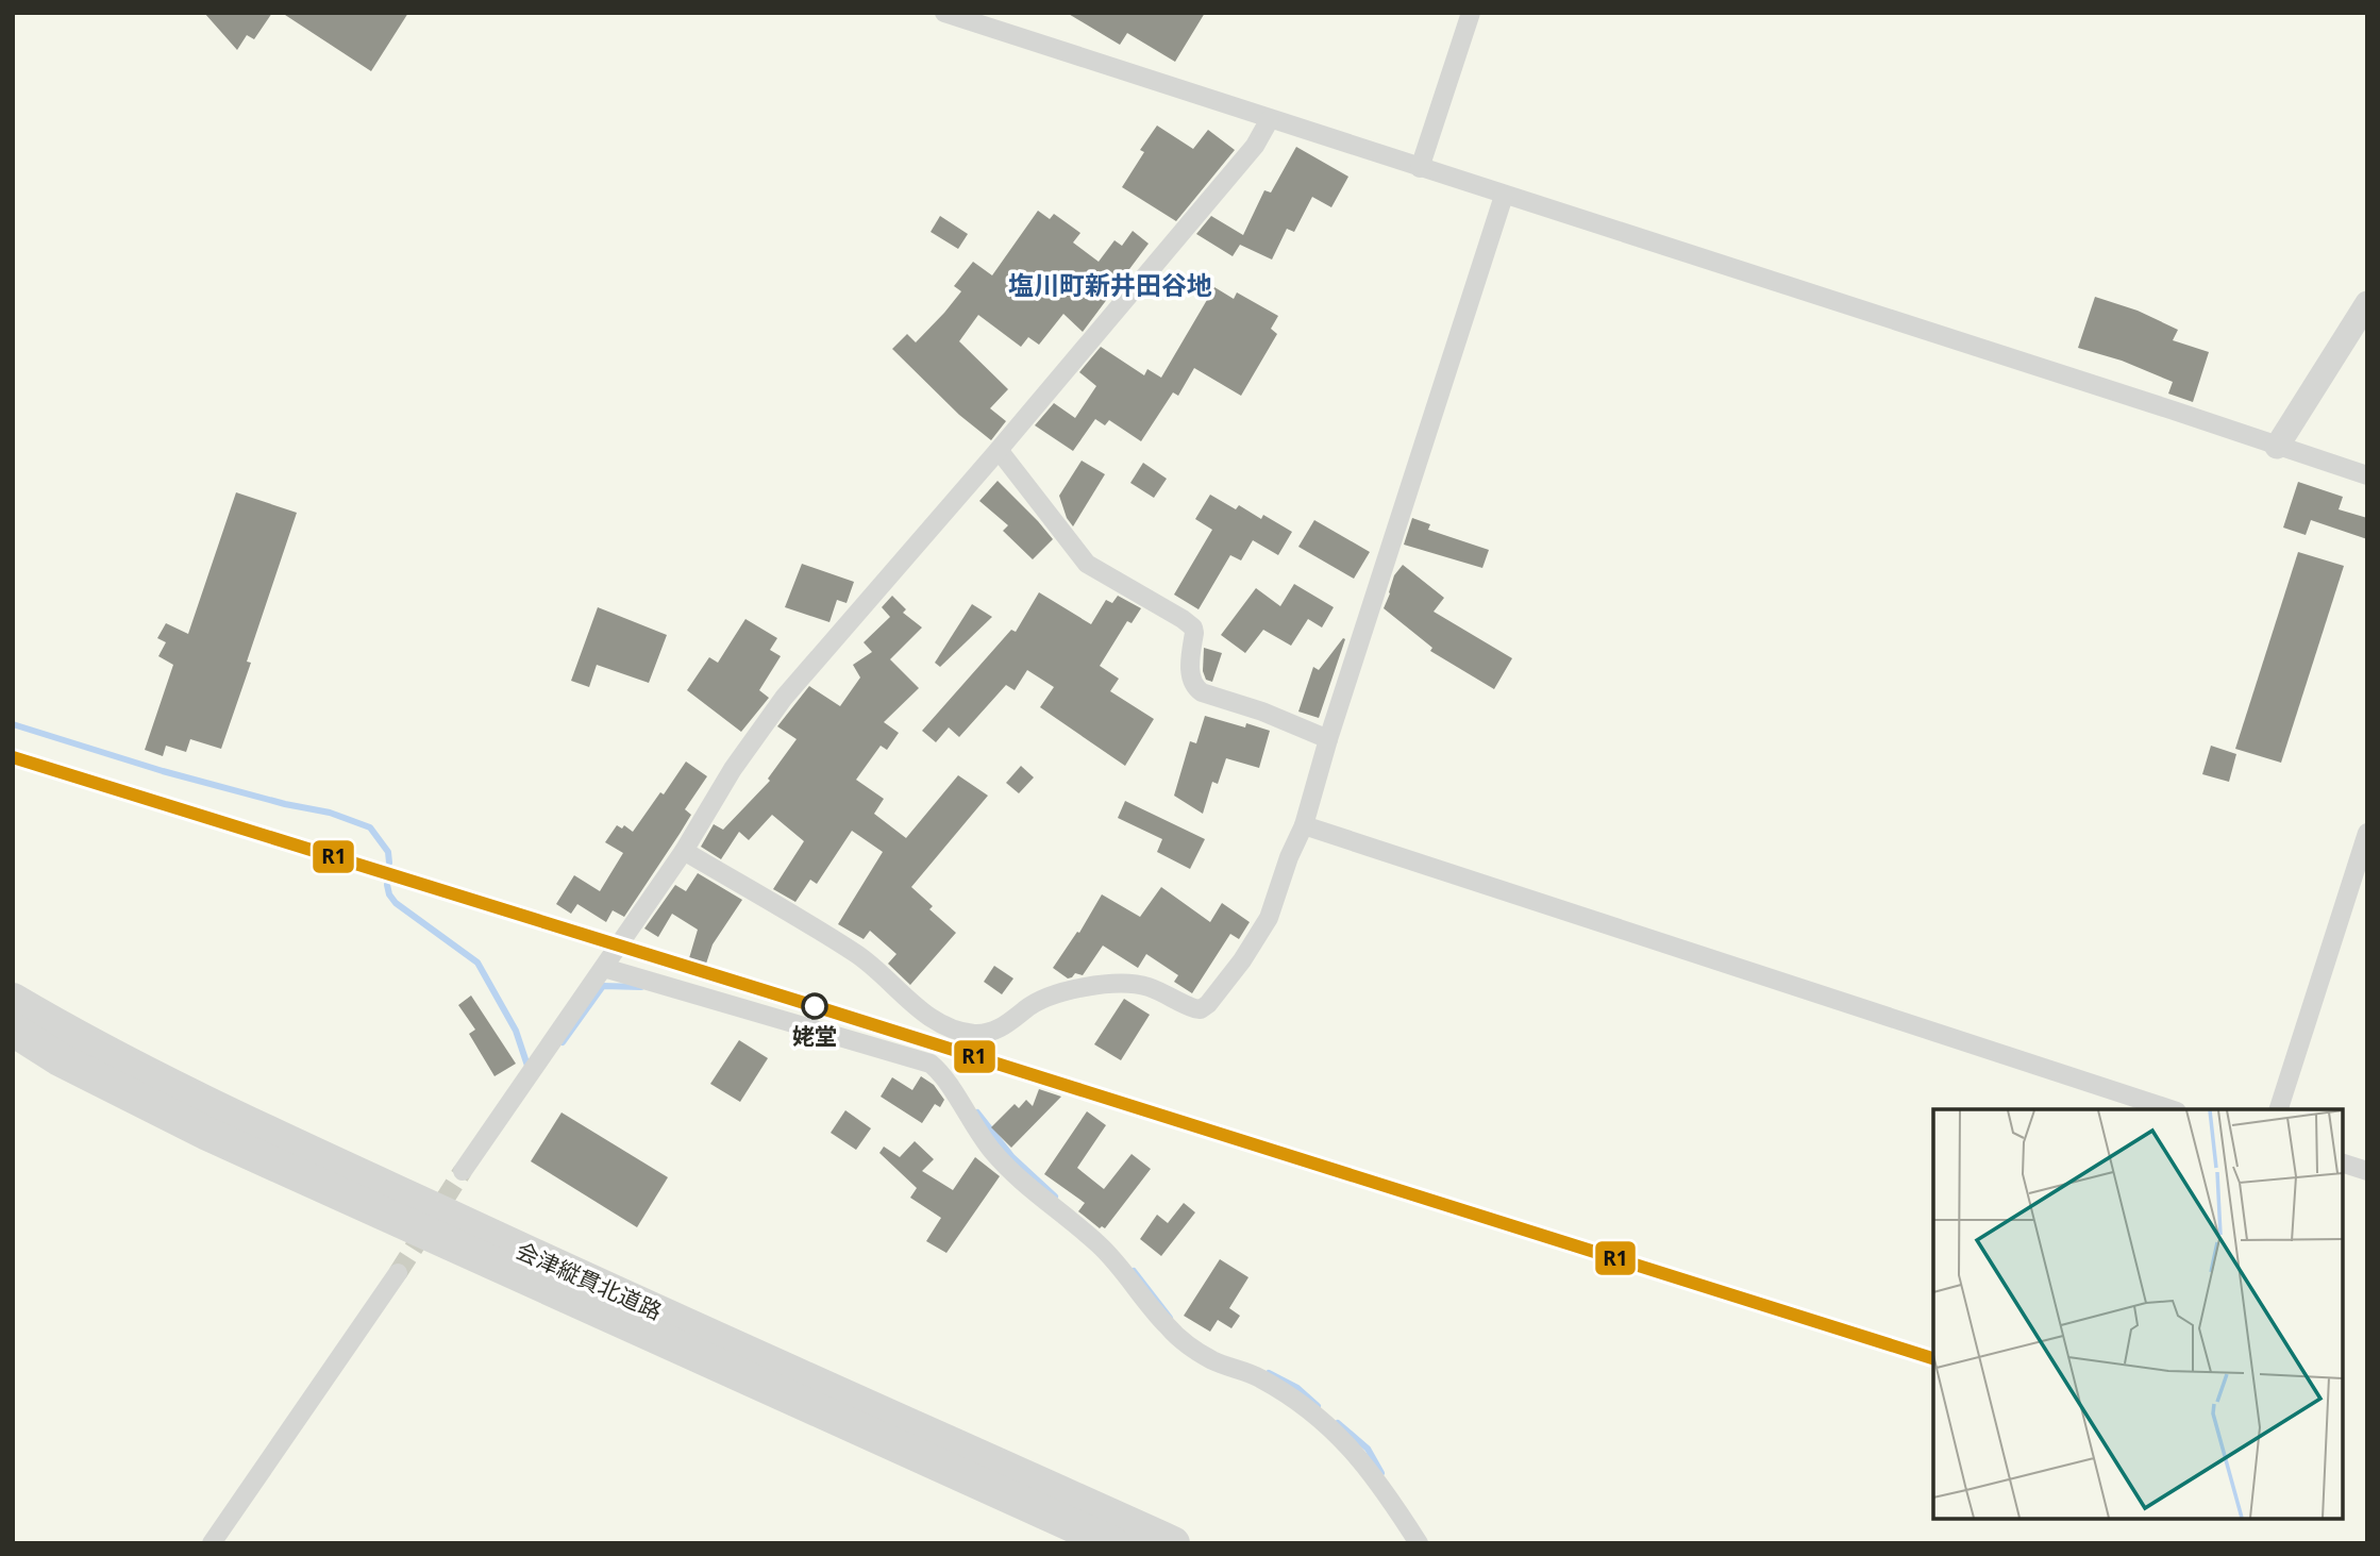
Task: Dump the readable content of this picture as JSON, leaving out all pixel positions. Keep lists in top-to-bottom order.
{
  "streets": {
    "highway": ["会津縦貫北道路"]
  },
  "districts": ["塩川町新井田谷地"],
  "places": ["姥堂"],
  "lines": ["transit line R1"]
}
